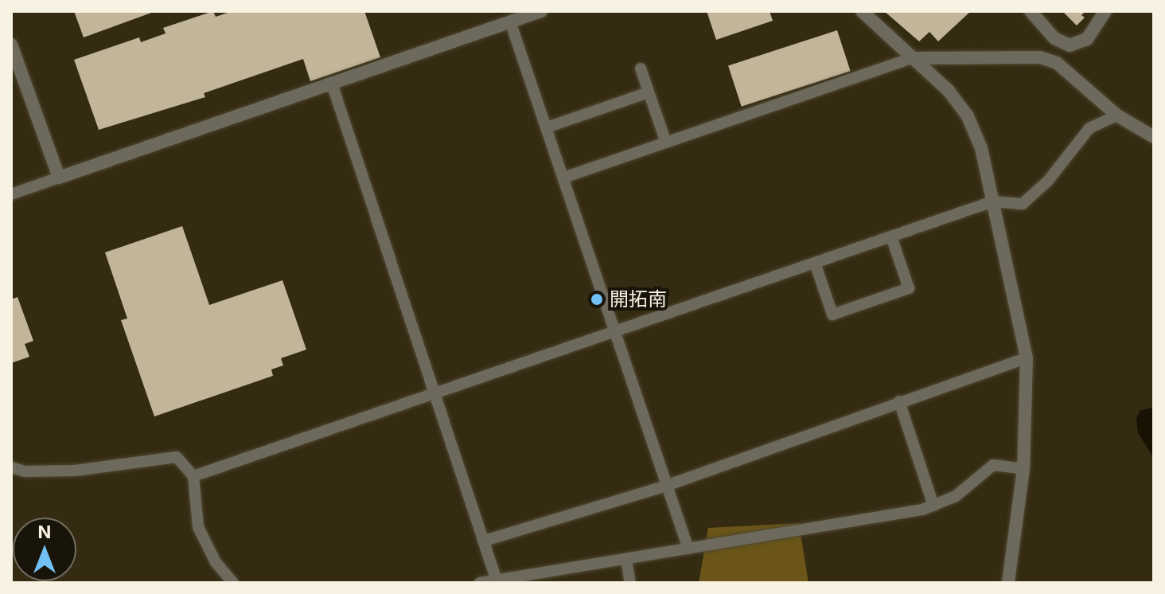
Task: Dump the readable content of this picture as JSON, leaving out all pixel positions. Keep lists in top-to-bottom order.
{
  "places": ["開拓南"],
  "north": "top"
}
